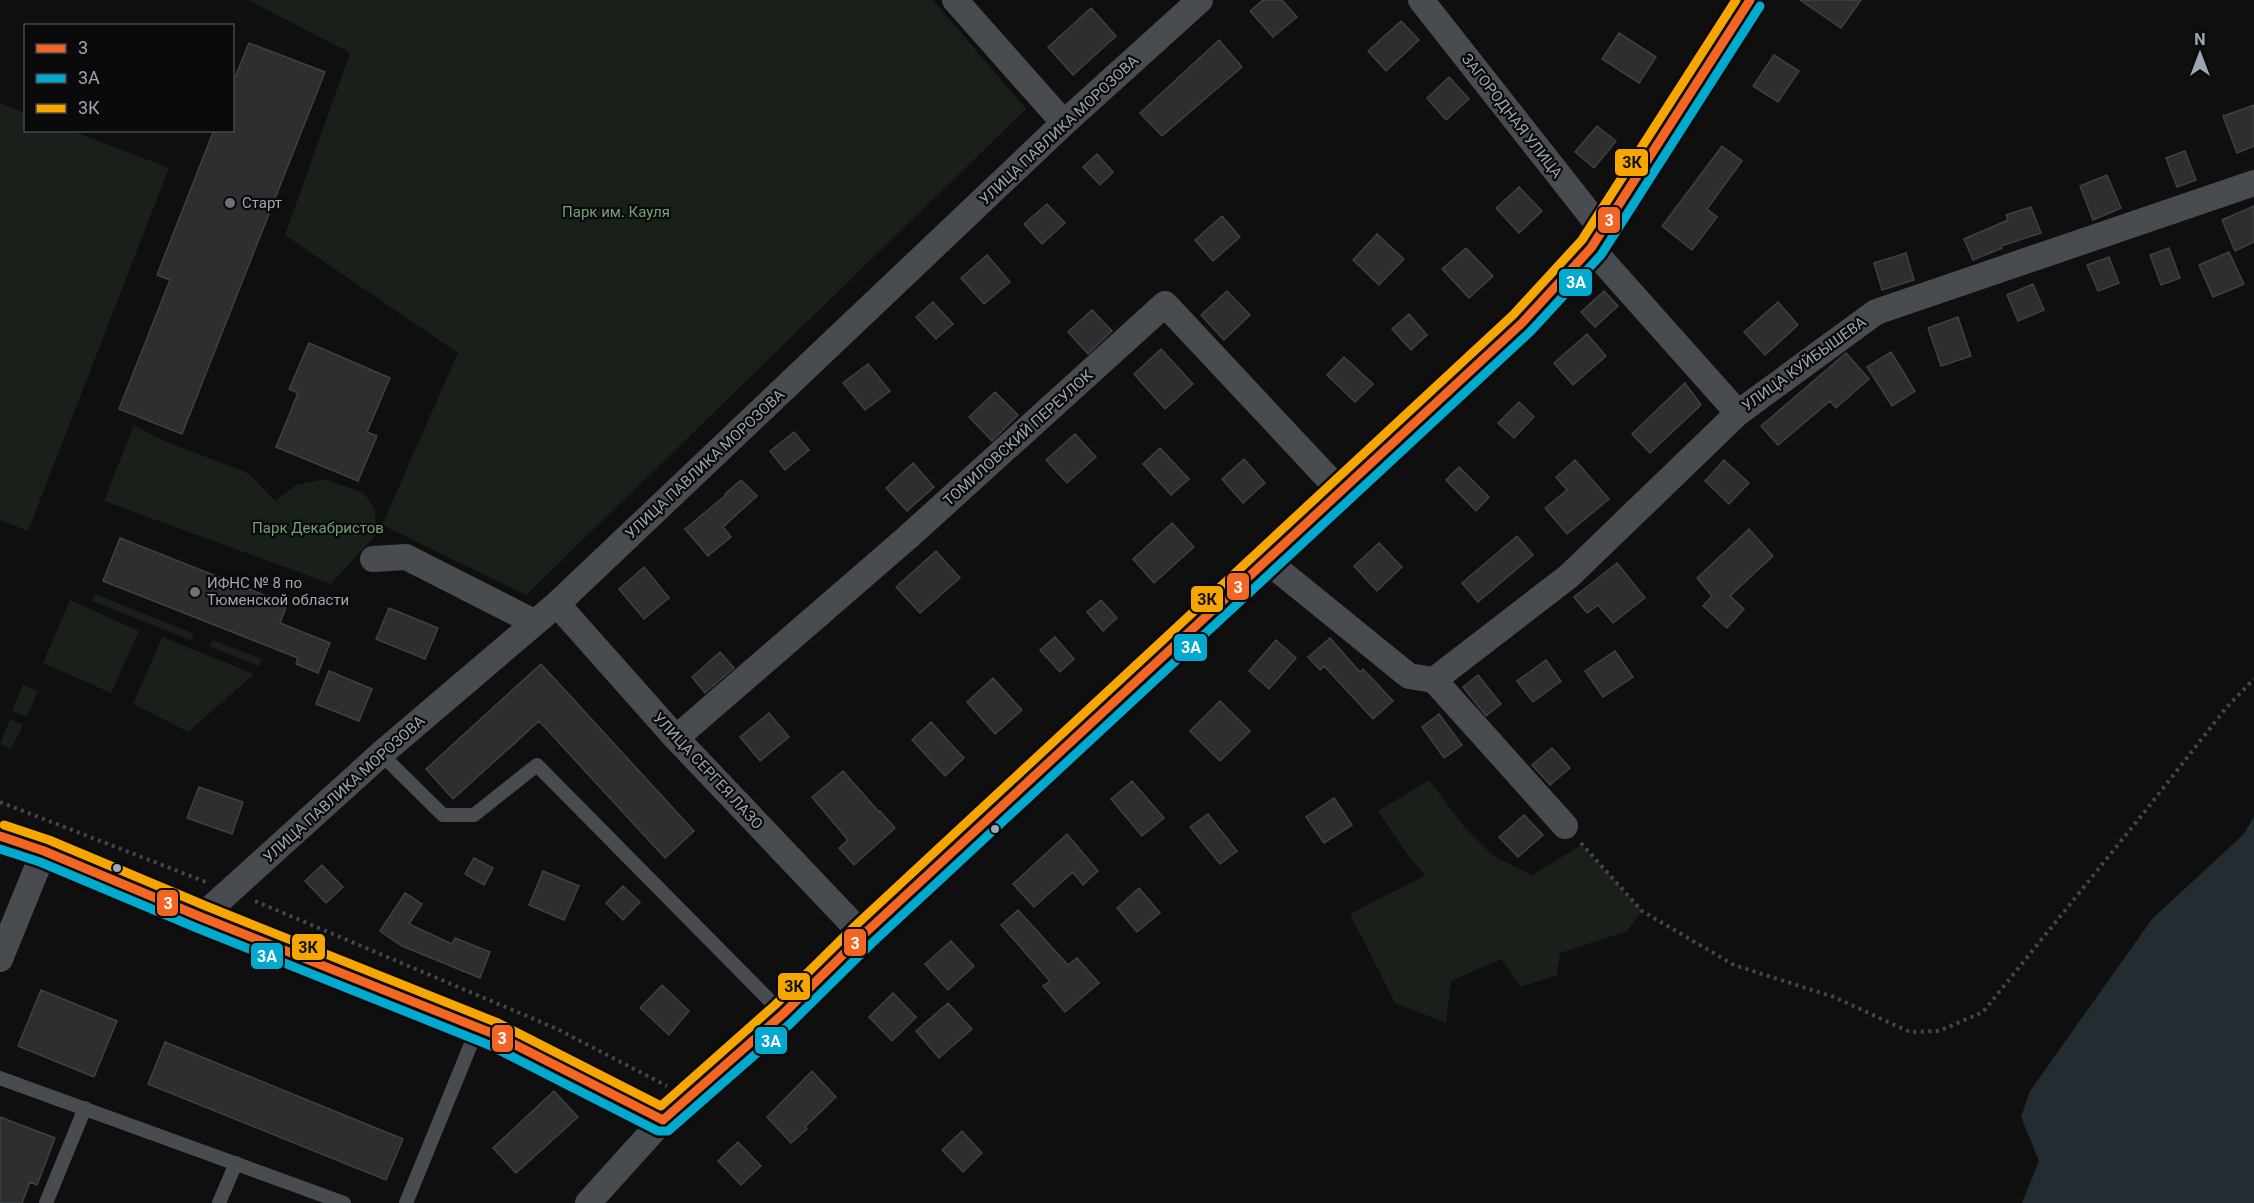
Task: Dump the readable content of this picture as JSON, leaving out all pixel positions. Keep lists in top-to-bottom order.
{
  "streets": {
    "street": [
      "ЗАГОРОДНАЯ УЛИЦА",
      "УЛИЦА ПАВЛИКА МОРОЗОВА",
      "УЛИЦА КУЙБЫШЕВА",
      "ТОМИЛОВСКИЙ ПЕРЕУЛОК",
      "УЛИЦА СЕРГЕЯ ЛАЗО"
    ]
  },
  "crossings": [
    ["ЗАГОРОДНАЯ УЛИЦА", "УЛИЦА КУЙБЫШЕВА"],
    ["УЛИЦА ПАВЛИКА МОРОЗОВА", "УЛИЦА СЕРГЕЯ ЛАЗО"],
    ["ТОМИЛОВСКИЙ ПЕРЕУЛОК", "УЛИЦА СЕРГЕЯ ЛАЗО"]
  ],
  "parks": ["Парк им. Кауля", "Парк Декабристов"],
  "places": ["Старт", "ИФНС № 8 по Тюменской области"],
  "lines": ["transit line 3", "transit line 3К", "transit line 3А"],
  "legend": ["3", "3А", "3К"],
  "north": "top"
}
